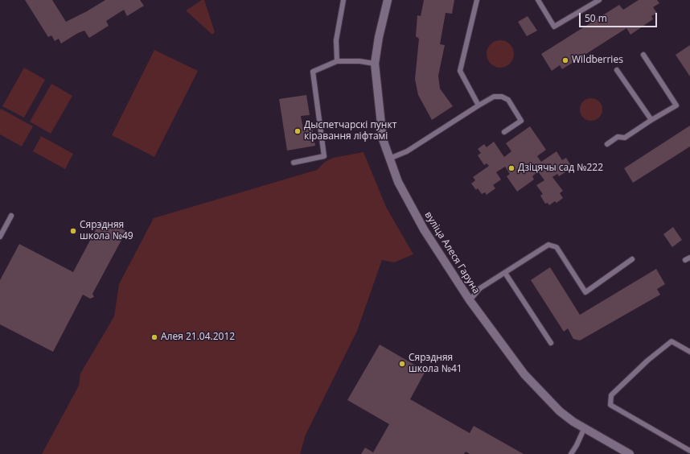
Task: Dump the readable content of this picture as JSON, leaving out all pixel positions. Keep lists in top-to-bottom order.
{
  "streets": {
    "street": ["вуліца Алеся Гаруна"]
  },
  "places": [
    "Wildberries",
    "Дыспетчарскі пункт кіравання ліфтамі",
    "Дзіцячы сад №222",
    "Сярэдняя школа №49",
    "Алея 21.04.2012",
    "Сярэдняя школа №41"
  ],
  "scale_bar": "50 m"
}
